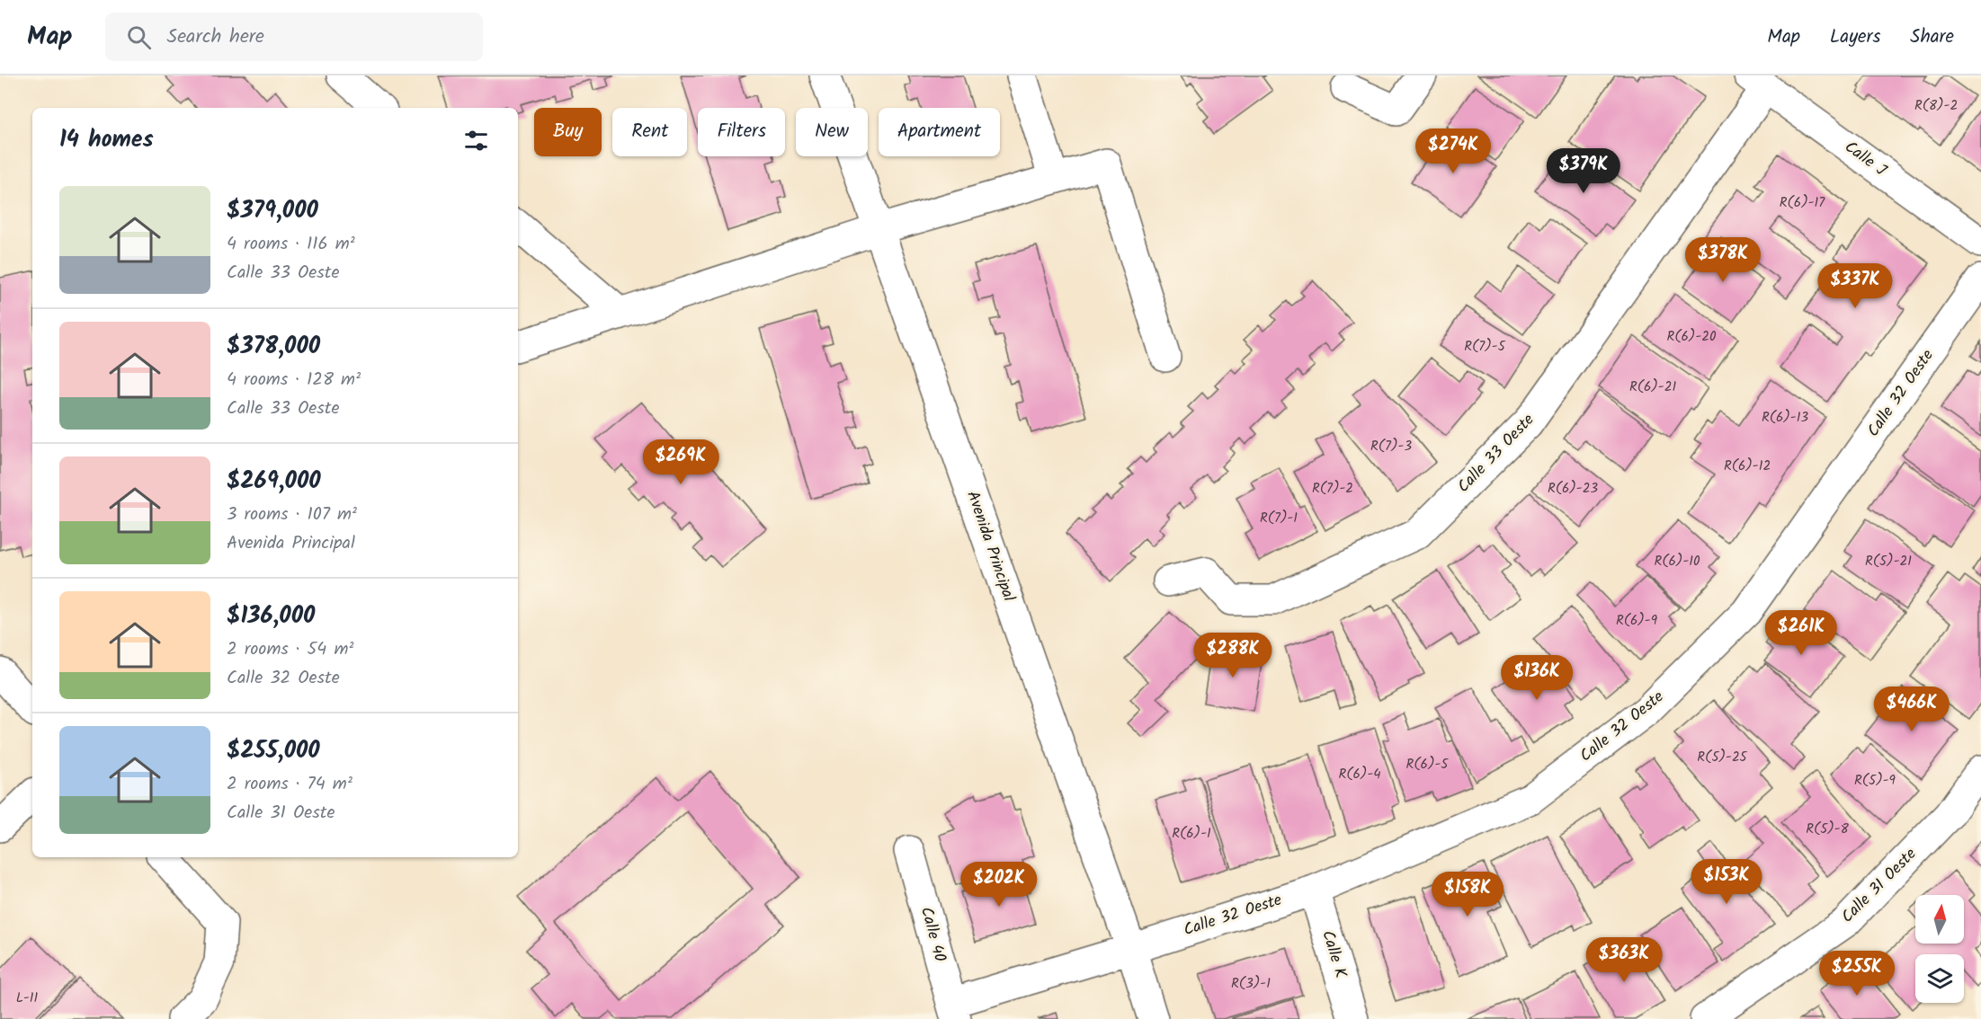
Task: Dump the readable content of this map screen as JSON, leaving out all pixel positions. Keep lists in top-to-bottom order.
{
  "streets": {
    "street": [
      "Calle J",
      "Calle 32 Oeste",
      "Calle 33 Oeste",
      "Avenida Principal",
      "Calle 31 Oeste",
      "Calle 40",
      "Calle K"
    ]
  },
  "crossings": [
    ["Calle J", "Calle 33 Oeste"],
    ["Calle 32 Oeste", "Avenida Principal"],
    ["Calle 32 Oeste", "Calle 40"],
    ["Calle 32 Oeste", "Calle K"]
  ],
  "house_numbers": [
    "R(8)-2",
    "R(6)-17",
    "R(6)-20",
    "R(7)-5",
    "R(6)-21",
    "R(6)-13",
    "R(7)-3",
    "R(6)-12",
    "R(7)-2",
    "R(6)-23",
    "R(7)-1",
    "R(6)-10",
    "R(5)-21",
    "R(6)-9",
    "R(5)-25",
    "R(6)-5",
    "R(6)-4",
    "R(5)-9",
    "R(5)-8",
    "R(6)-1",
    "R(3)-1",
    "L-11"
  ],
  "north": "top",
  "page": {
    "header": "Map",
    "search": "Search here",
    "nav": ["Map", "Layers", "Share"],
    "chip": [
      "Buy",
      "Rent",
      "Filters",
      "New",
      "Apartment"
    ],
    "heading": "14 homes",
    "price": [
      "$274K",
      "$379K",
      "$378K",
      "$337K",
      "$269K",
      "$261K",
      "$288K",
      "$136K",
      "$466K",
      "$153K",
      "$202K",
      "$158K",
      "$363K",
      "$255K"
    ],
    "list": [
      {
        "name": "$379,000",
        "note": "4 rooms · 116 m² · Calle 33 Oeste"
      },
      {
        "name": "$378,000",
        "note": "4 rooms · 128 m² · Calle 33 Oeste"
      },
      {
        "name": "$269,000",
        "note": "3 rooms · 107 m² · Avenida Principal"
      },
      {
        "name": "$136,000",
        "note": "2 rooms · 54 m² · Calle 32 Oeste"
      },
      {
        "name": "$255,000",
        "note": "2 rooms · 74 m² · Calle 31 Oeste"
      }
    ]
  }
}
